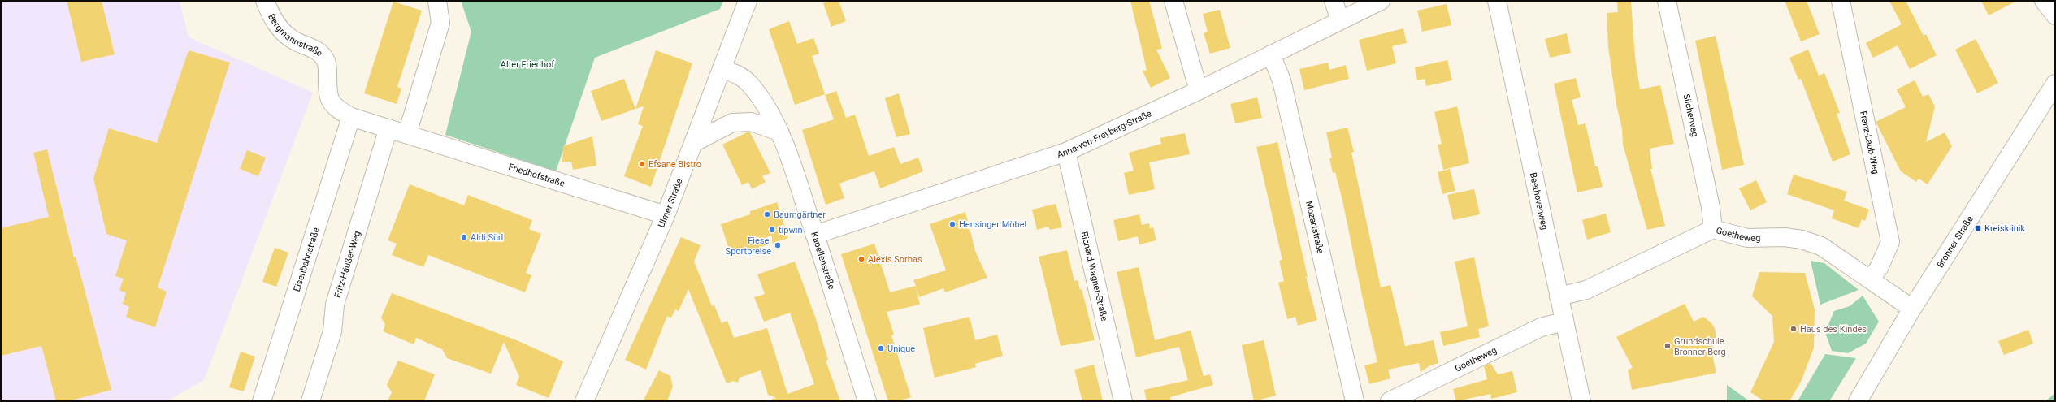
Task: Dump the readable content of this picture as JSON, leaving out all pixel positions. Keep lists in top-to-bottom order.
{
  "streets": {
    "street": [
      "Bergmannstraße",
      "Silcherweg",
      "Anna-von-Freyberg-Straße",
      "Franz-Laub-Weg",
      "Friedhofstraße",
      "Beethovenweg",
      "Ulmer Straße",
      "Mozartstraße",
      "Goetheweg",
      "Bronner Straße",
      "Eisenbahnstraße",
      "Kapellenstraße",
      "Fritz-Häußer-Weg",
      "Richard-Wagner-Straße"
    ]
  },
  "crossings": [
    ["Bergmannstraße", "Friedhofstraße"],
    ["Silcherweg", "Goetheweg"],
    ["Anna-von-Freyberg-Straße", "Mozartstraße"],
    ["Anna-von-Freyberg-Straße", "Kapellenstraße"],
    ["Anna-von-Freyberg-Straße", "Richard-Wagner-Straße"],
    ["Franz-Laub-Weg", "Goetheweg"],
    ["Friedhofstraße", "Ulmer Straße"],
    ["Friedhofstraße", "Eisenbahnstraße"],
    ["Friedhofstraße", "Fritz-Häußer-Weg"],
    ["Beethovenweg", "Goetheweg"],
    ["Ulmer Straße", "Kapellenstraße"],
    ["Goetheweg", "Bronner Straße"]
  ],
  "parks": ["Alter Friedhof"],
  "places": {
    "other": [
      "Efsane Bistro",
      "Baumgärtner",
      "Hensinger Möbel",
      "tipwin",
      "Aldi Süd",
      "Fiesel Sportpreise",
      "Alexis Sorbas",
      "Haus des Kindes",
      "Grundschule Bronner Berg",
      "Unique"
    ],
    "transit": ["Kreisklinik"]
  }
}
